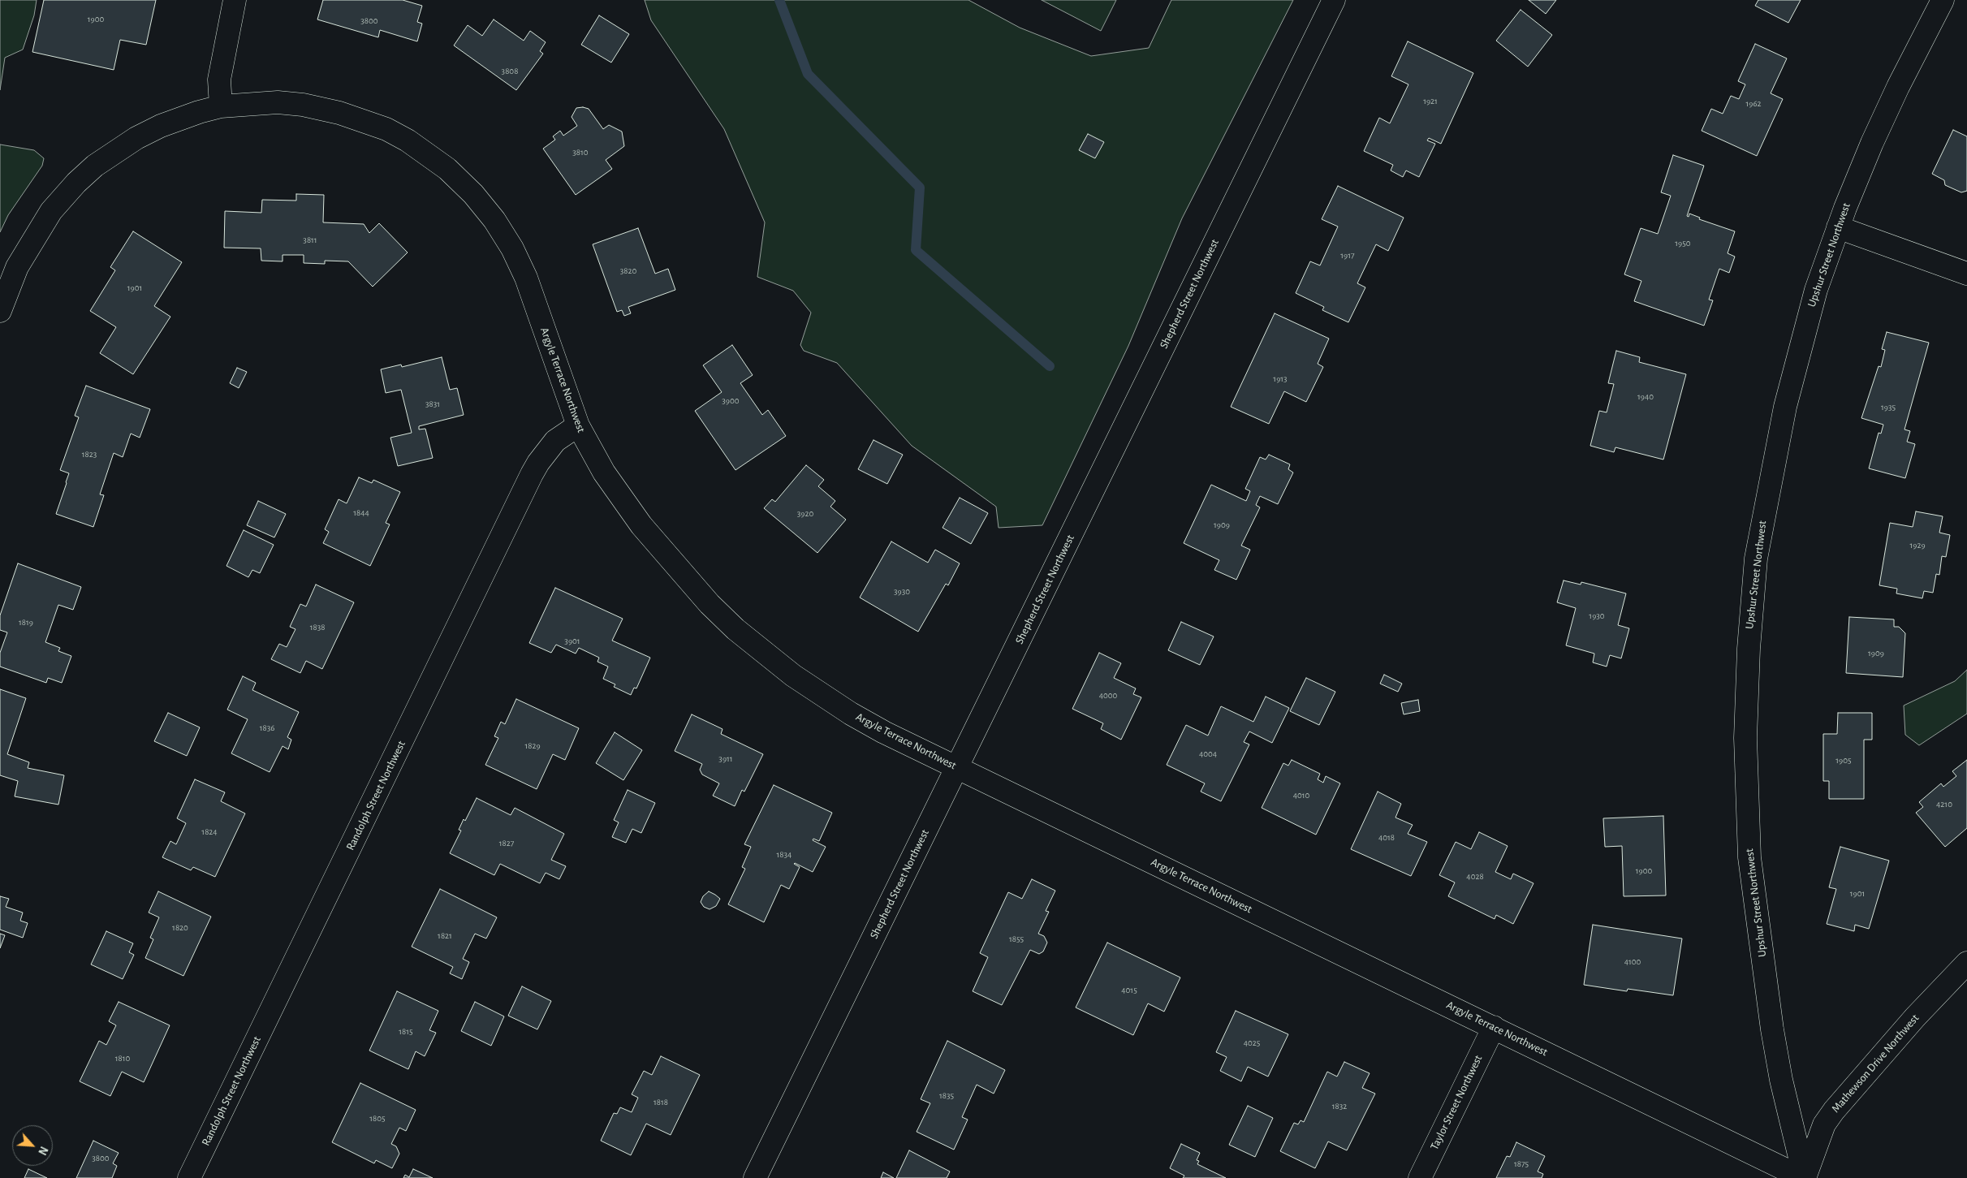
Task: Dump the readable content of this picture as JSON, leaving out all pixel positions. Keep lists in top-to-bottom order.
{
  "streets": {
    "street": [
      "Upshur Street Northwest",
      "Shepherd Street Northwest",
      "Argyle Terrace Northwest",
      "Randolph Street Northwest",
      "Mathewson Drive Northwest",
      "Taylor Street Northwest"
    ]
  },
  "crossings": [
    ["Upshur Street Northwest", "Argyle Terrace Northwest"],
    ["Upshur Street Northwest", "Mathewson Drive Northwest"],
    ["Shepherd Street Northwest", "Argyle Terrace Northwest"],
    ["Argyle Terrace Northwest", "Randolph Street Northwest"],
    ["Argyle Terrace Northwest", "Mathewson Drive Northwest"],
    ["Argyle Terrace Northwest", "Taylor Street Northwest"]
  ],
  "house_numbers": [
    "1900",
    "3800",
    "3808",
    "1921",
    "1962",
    "3810",
    "3811",
    "1950",
    "1917",
    "3820",
    "1901",
    "1913",
    "1940",
    "3900",
    "3831",
    "1935",
    "1823",
    "1844",
    "3920",
    "1909",
    "1929",
    "3930",
    "1930",
    "1819",
    "1838",
    "3901",
    "1909",
    "4000",
    "1836",
    "1829",
    "4004",
    "3911",
    "1905",
    "4010",
    "4210",
    "1824",
    "4018",
    "1827",
    "1834",
    "1900",
    "4028",
    "1901",
    "1820",
    "1821",
    "1855",
    "4100",
    "4015",
    "1815",
    "4025",
    "1810",
    "1835",
    "1818",
    "1832",
    "1805",
    "3800",
    "1875"
  ],
  "north": "bottom right"
}
